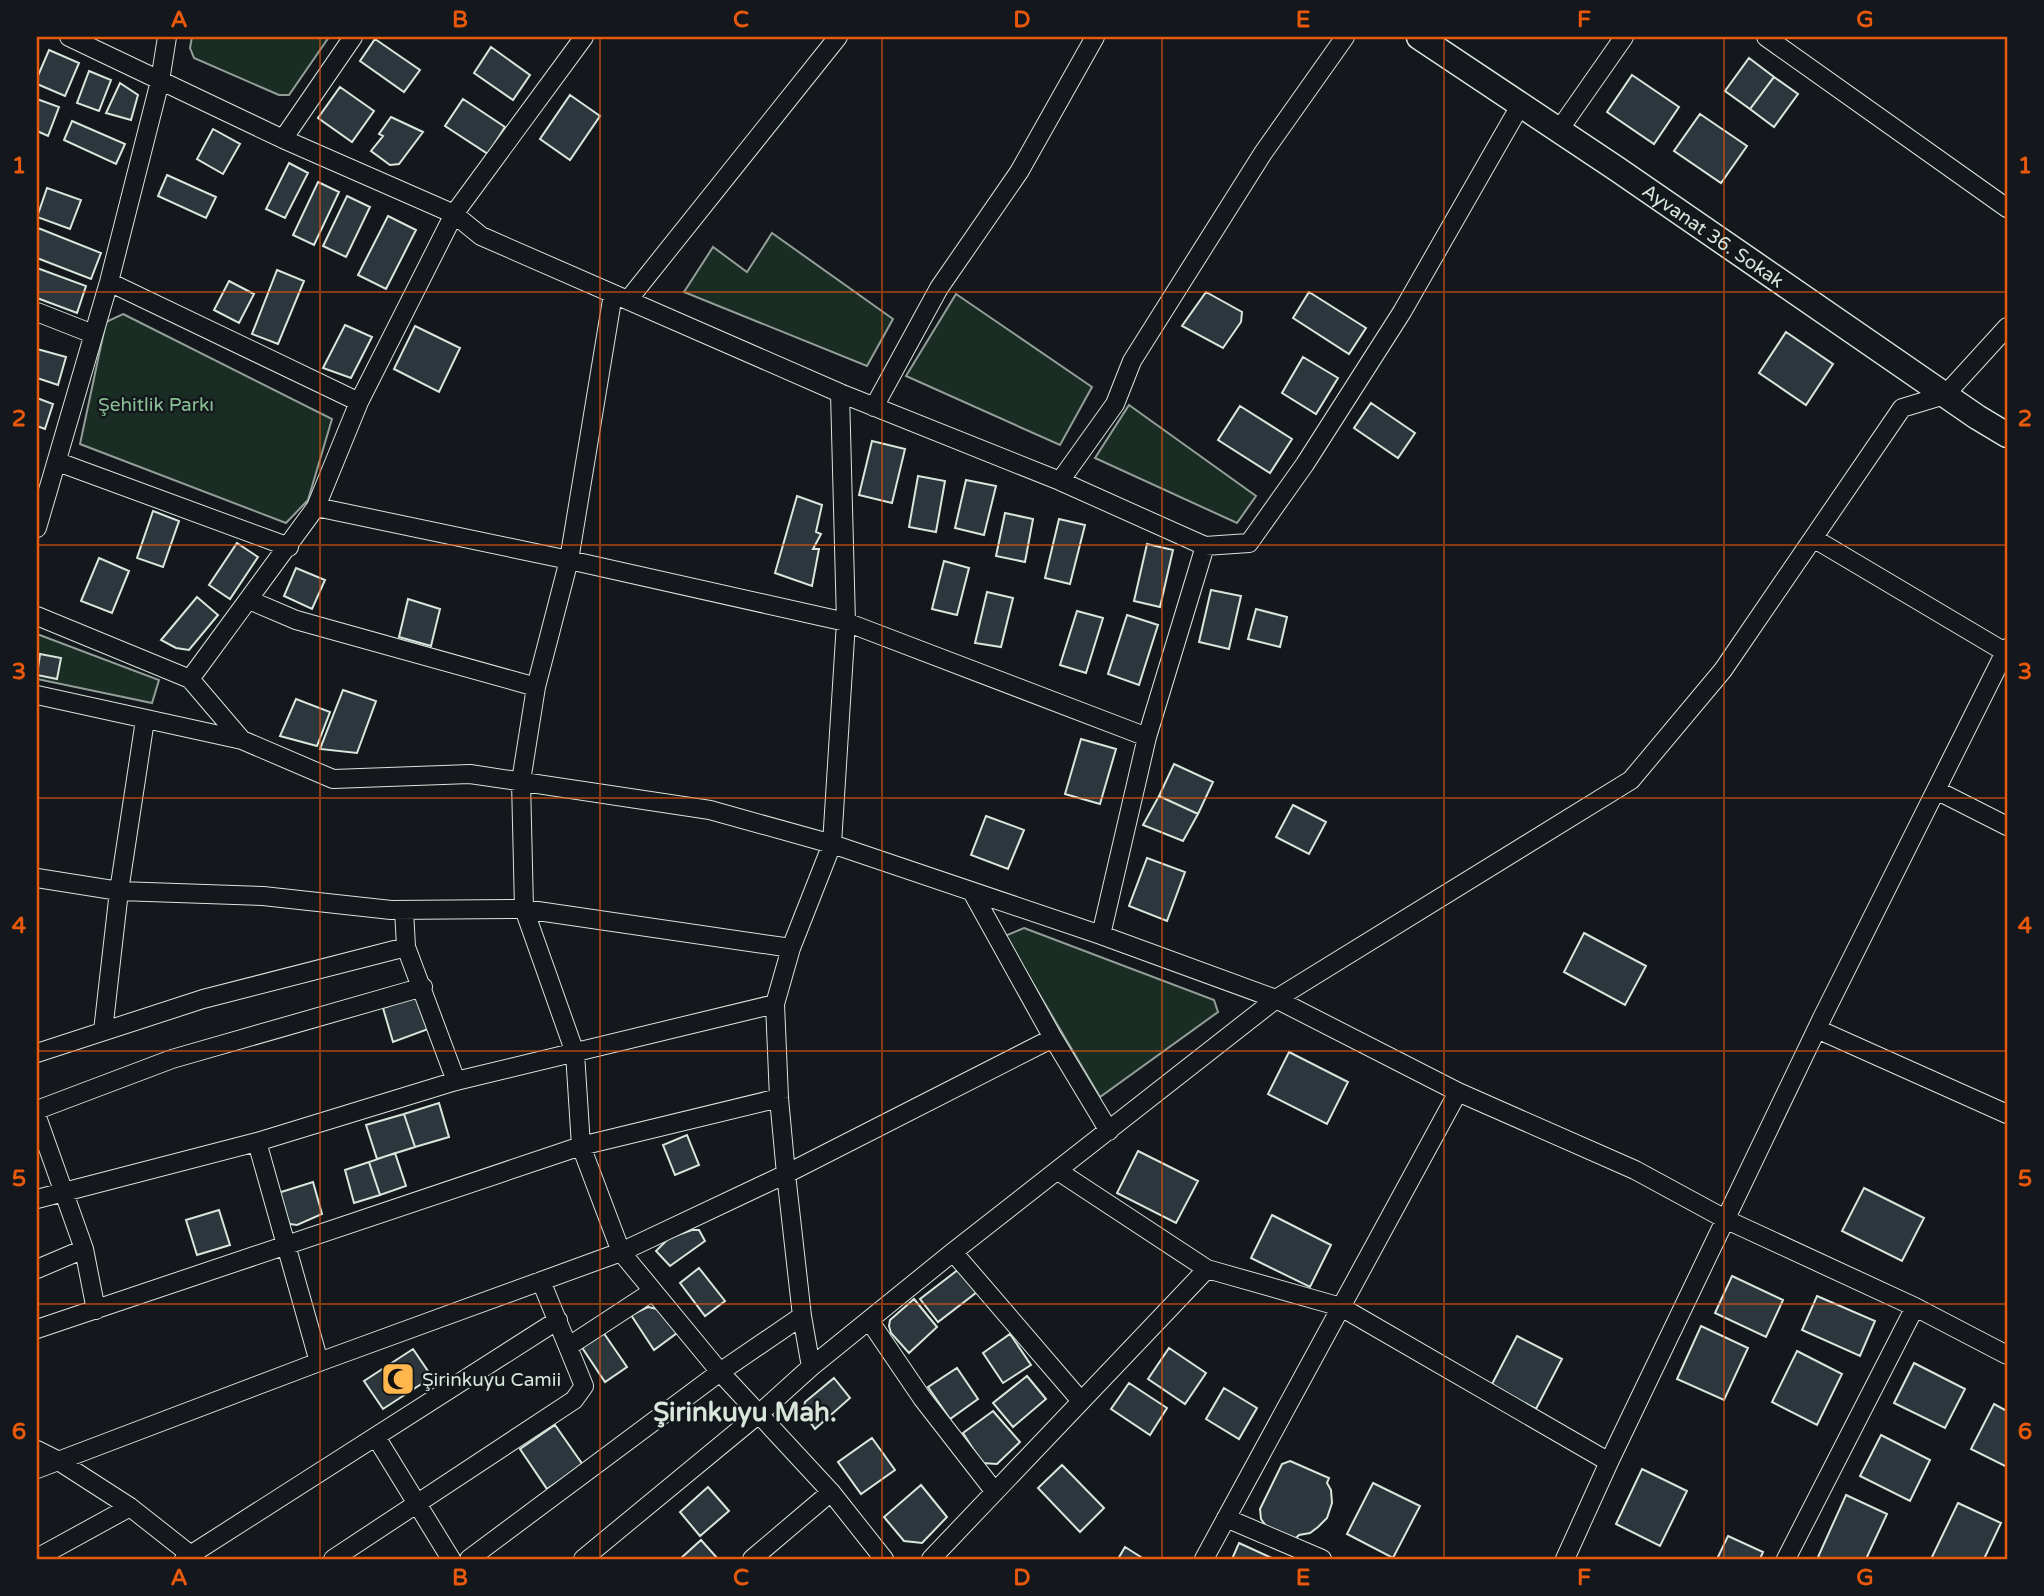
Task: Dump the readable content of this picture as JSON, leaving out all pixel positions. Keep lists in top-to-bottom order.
{
  "streets": {
    "street": ["Ayvanat 36. Sokak"]
  },
  "districts": ["Şirinkuyu Mah."],
  "parks": ["Şehitlik Parkı"],
  "places": {
    "mosque": ["Şirinkuyu Camii"]
  },
  "grid": {
    "columns": [
      "A",
      "B",
      "C",
      "D",
      "E",
      "F",
      "G"
    ],
    "rows": [
      "1",
      "2",
      "3",
      "4",
      "5",
      "6"
    ]
  }
}
